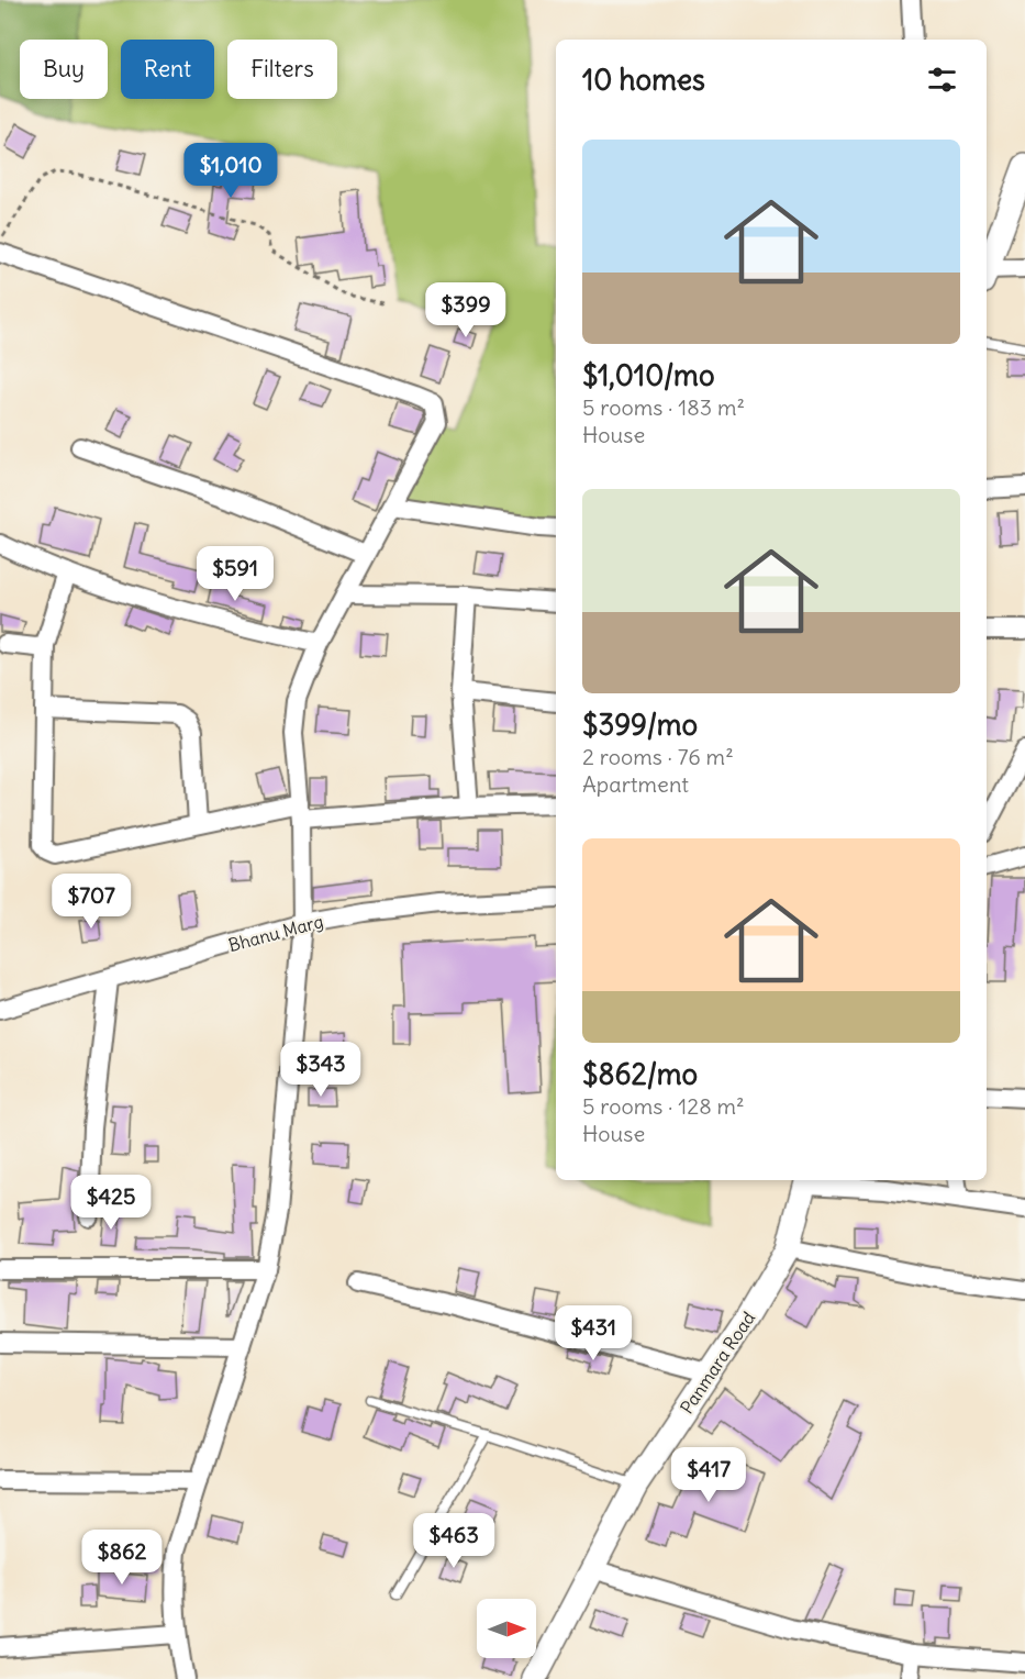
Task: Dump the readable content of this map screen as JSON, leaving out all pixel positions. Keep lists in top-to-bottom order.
{
  "streets": {
    "street": ["Bhanu Marg", "Panmara Road"]
  },
  "north": "right",
  "page": {
    "chip": ["Buy", "Rent", "Filters"],
    "heading": "10 homes",
    "list": [
      {
        "name": "$1,010/mo",
        "note": "5 rooms · 183 m² · House"
      },
      {
        "name": "$399/mo",
        "note": "2 rooms · 76 m² · Apartment"
      },
      {
        "name": "$862/mo",
        "note": "5 rooms · 128 m² · House"
      }
    ],
    "price": [
      "$1,010",
      "$399",
      "$591",
      "$707",
      "$343",
      "$425",
      "$431",
      "$417",
      "$463",
      "$862"
    ]
  }
}
